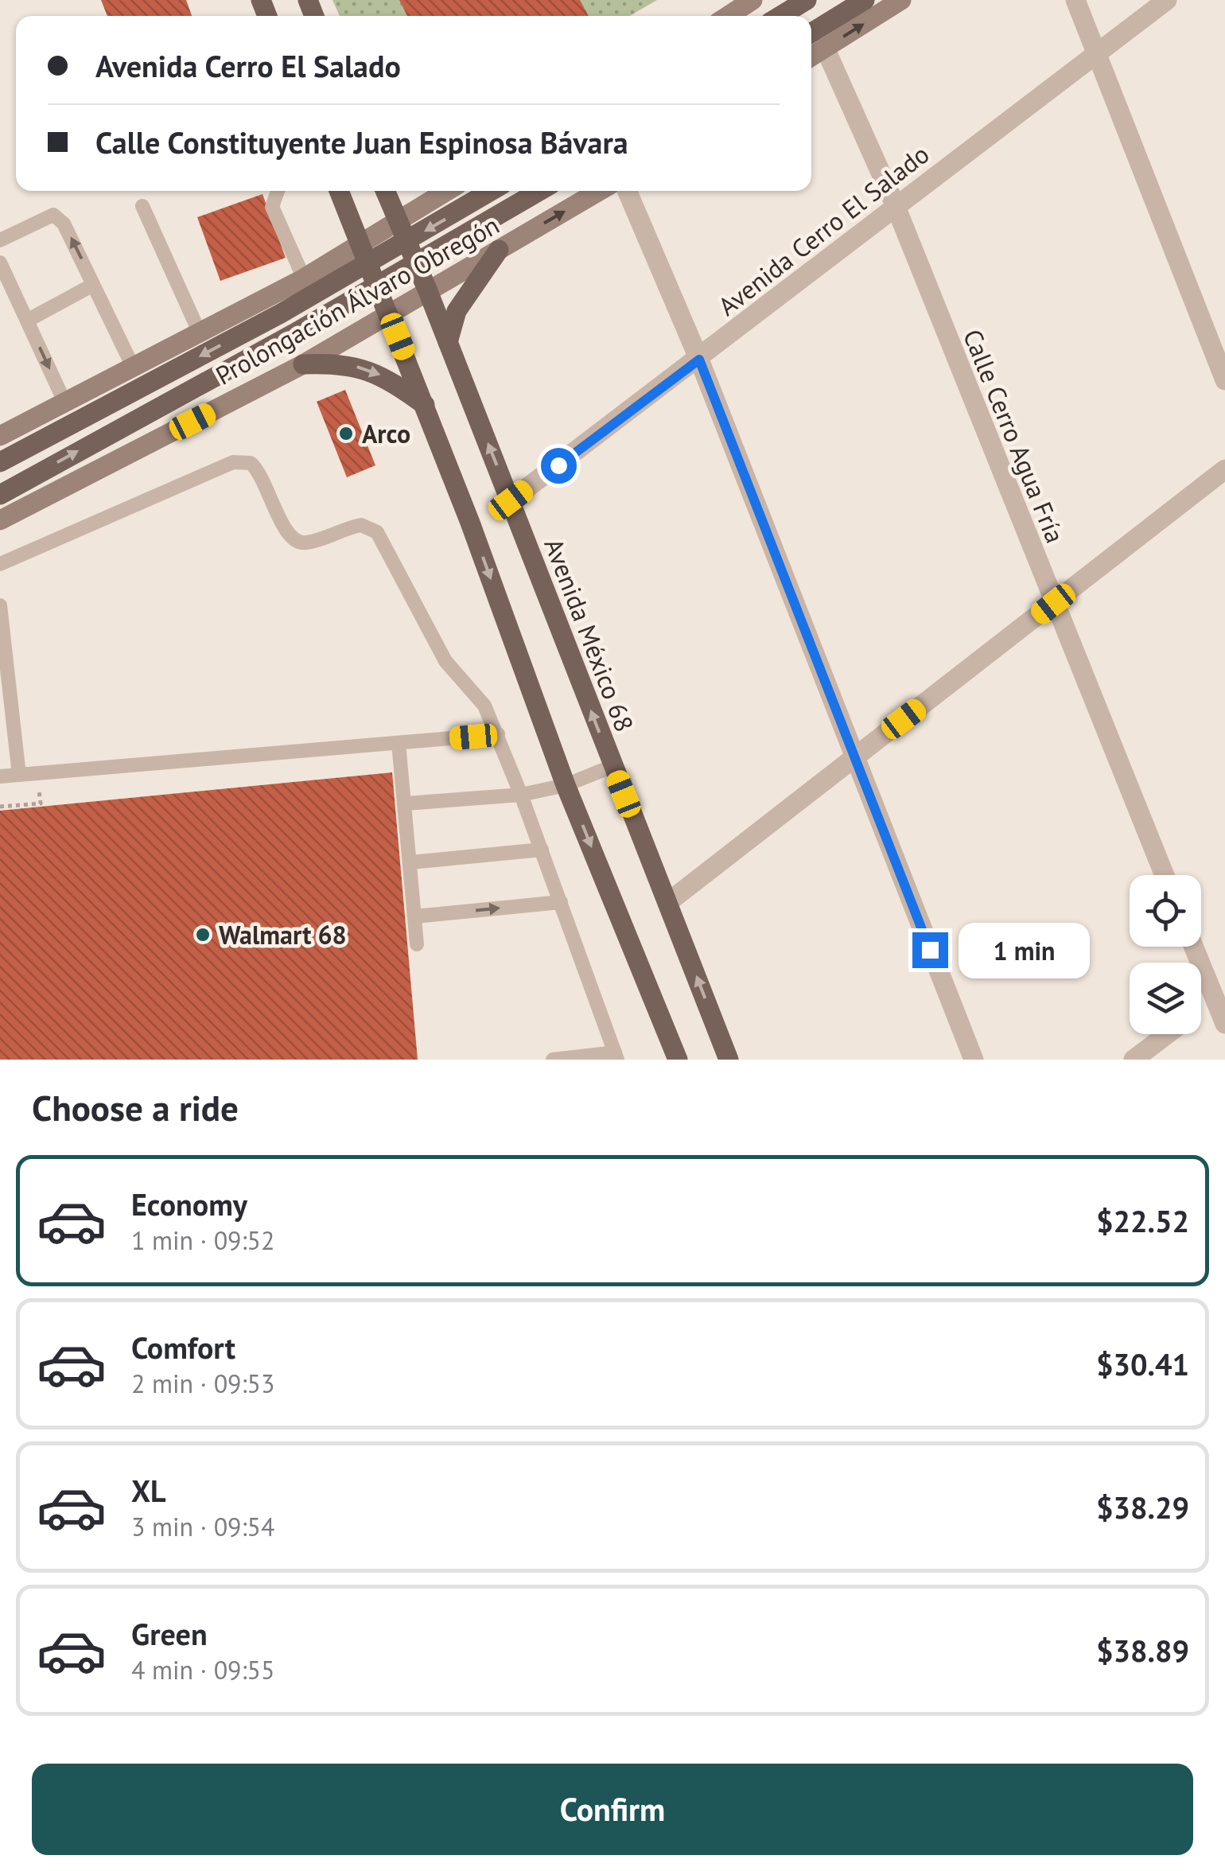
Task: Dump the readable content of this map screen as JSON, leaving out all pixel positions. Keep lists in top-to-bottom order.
{
  "streets": {
    "main road": ["Prolongación Álvaro Obregón", "Avenida México 68"],
    "street": ["Avenida Cerro El Salado", "Calle Cerro Agua Fría"]
  },
  "crossings": [
    ["Avenida Cerro El Salado", "Calle Cerro Agua Fría"],
    ["Avenida Cerro El Salado", "Avenida México 68"],
    ["Prolongación Álvaro Obregón", "Avenida México 68"]
  ],
  "places": ["Arco", "Walmart 68"],
  "page": {
    "banner": ["Avenida Cerro El Salado", "Calle Constituyente Juan Espinosa Bávara"],
    "bubble": "1 min",
    "heading": "Choose a ride",
    "list": [
      {
        "name": "Economy",
        "note": "1 min · 09:52",
        "value": "$22.52"
      },
      {
        "name": "Comfort",
        "note": "2 min · 09:53",
        "value": "$30.41"
      },
      {
        "name": "XL",
        "note": "3 min · 09:54",
        "value": "$38.29"
      },
      {
        "name": "Green",
        "note": "4 min · 09:55",
        "value": "$38.89"
      }
    ],
    "buttons": "Confirm"
  }
}
